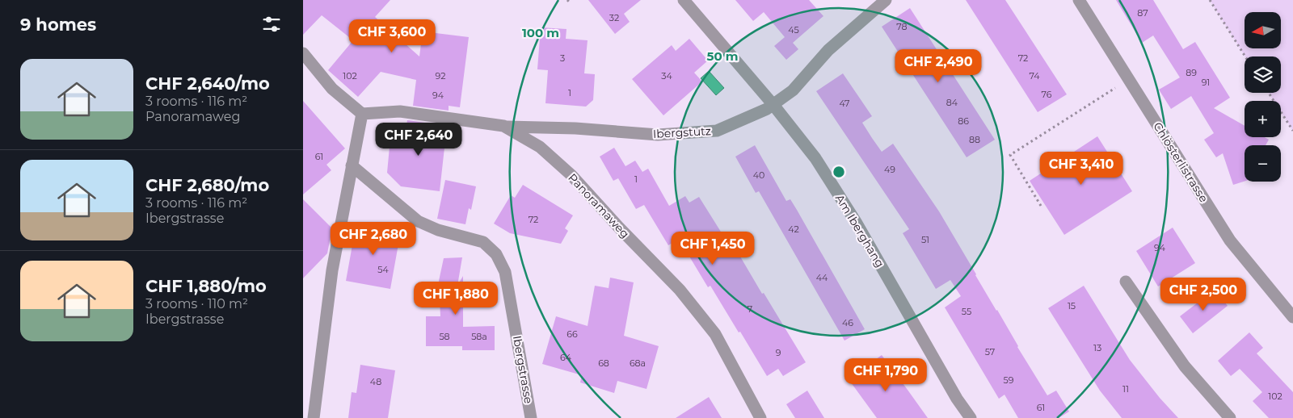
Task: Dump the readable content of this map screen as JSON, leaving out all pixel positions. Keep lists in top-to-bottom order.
{
  "streets": {
    "street": [
      "Ibergstutz",
      "Chlösterlistrasse",
      "Panoramaweg",
      "Am Iberghang",
      "Ibergstrasse"
    ]
  },
  "crossings": [
    ["Ibergstutz", "Panoramaweg"],
    ["Ibergstutz", "Am Iberghang"]
  ],
  "house_numbers": [
    "87",
    "32",
    "78",
    "45",
    "3",
    "72",
    "89",
    "102",
    "92",
    "34",
    "74",
    "91",
    "1",
    "76",
    "94",
    "84",
    "47",
    "86",
    "88",
    "61",
    "49",
    "40",
    "1",
    "72",
    "42",
    "51",
    "94",
    "54",
    "44",
    "15",
    "7",
    "55",
    "46",
    "66",
    "58",
    "58a",
    "13",
    "57",
    "9",
    "64",
    "68",
    "68a",
    "59",
    "48",
    "11",
    "102",
    "61"
  ],
  "north": "left",
  "page": {
    "heading": "9 homes",
    "map_buttons": ["+", "−"],
    "price": [
      "CHF 3,600",
      "CHF 2,490",
      "CHF 2,640",
      "CHF 3,410",
      "CHF 2,680",
      "CHF 1,450",
      "CHF 2,500",
      "CHF 1,880",
      "CHF 1,790"
    ],
    "list": [
      {
        "name": "CHF 2,640/mo",
        "note": "3 rooms · 116 m² · Panoramaweg"
      },
      {
        "name": "CHF 2,680/mo",
        "note": "3 rooms · 116 m² · Ibergstrasse"
      },
      {
        "name": "CHF 1,880/mo",
        "note": "3 rooms · 110 m² · Ibergstrasse"
      }
    ]
  },
  "rings": ["100 m", "50 m"]
}
